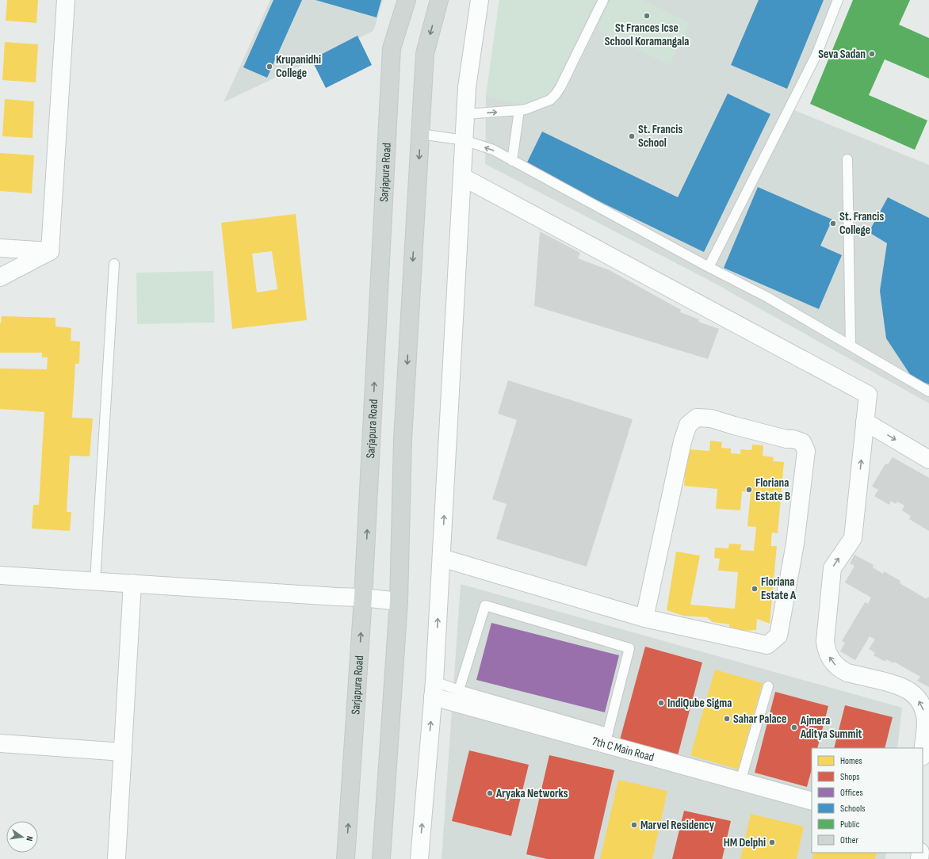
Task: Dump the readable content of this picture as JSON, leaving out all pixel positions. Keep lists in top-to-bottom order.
{
  "streets": {
    "main road": ["Sarjapura Road"],
    "street": ["7th C Main Road"]
  },
  "places": [
    "St Frances Icse School Koramangala",
    "Seva Sadan",
    "Krupanidhi College",
    "St. Francis School",
    "St. Francis College",
    "Floriana Estate B",
    "Floriana Estate A",
    "IndiQube Sigma",
    "Sahar Palace",
    "Ajmera Aditya Summit",
    "Aryaka Networks",
    "Marvel Residency",
    "HM Delphi"
  ],
  "legend": [
    "Homes",
    "Shops",
    "Offices",
    "Schools",
    "Public",
    "Other"
  ],
  "north": "right"
}
